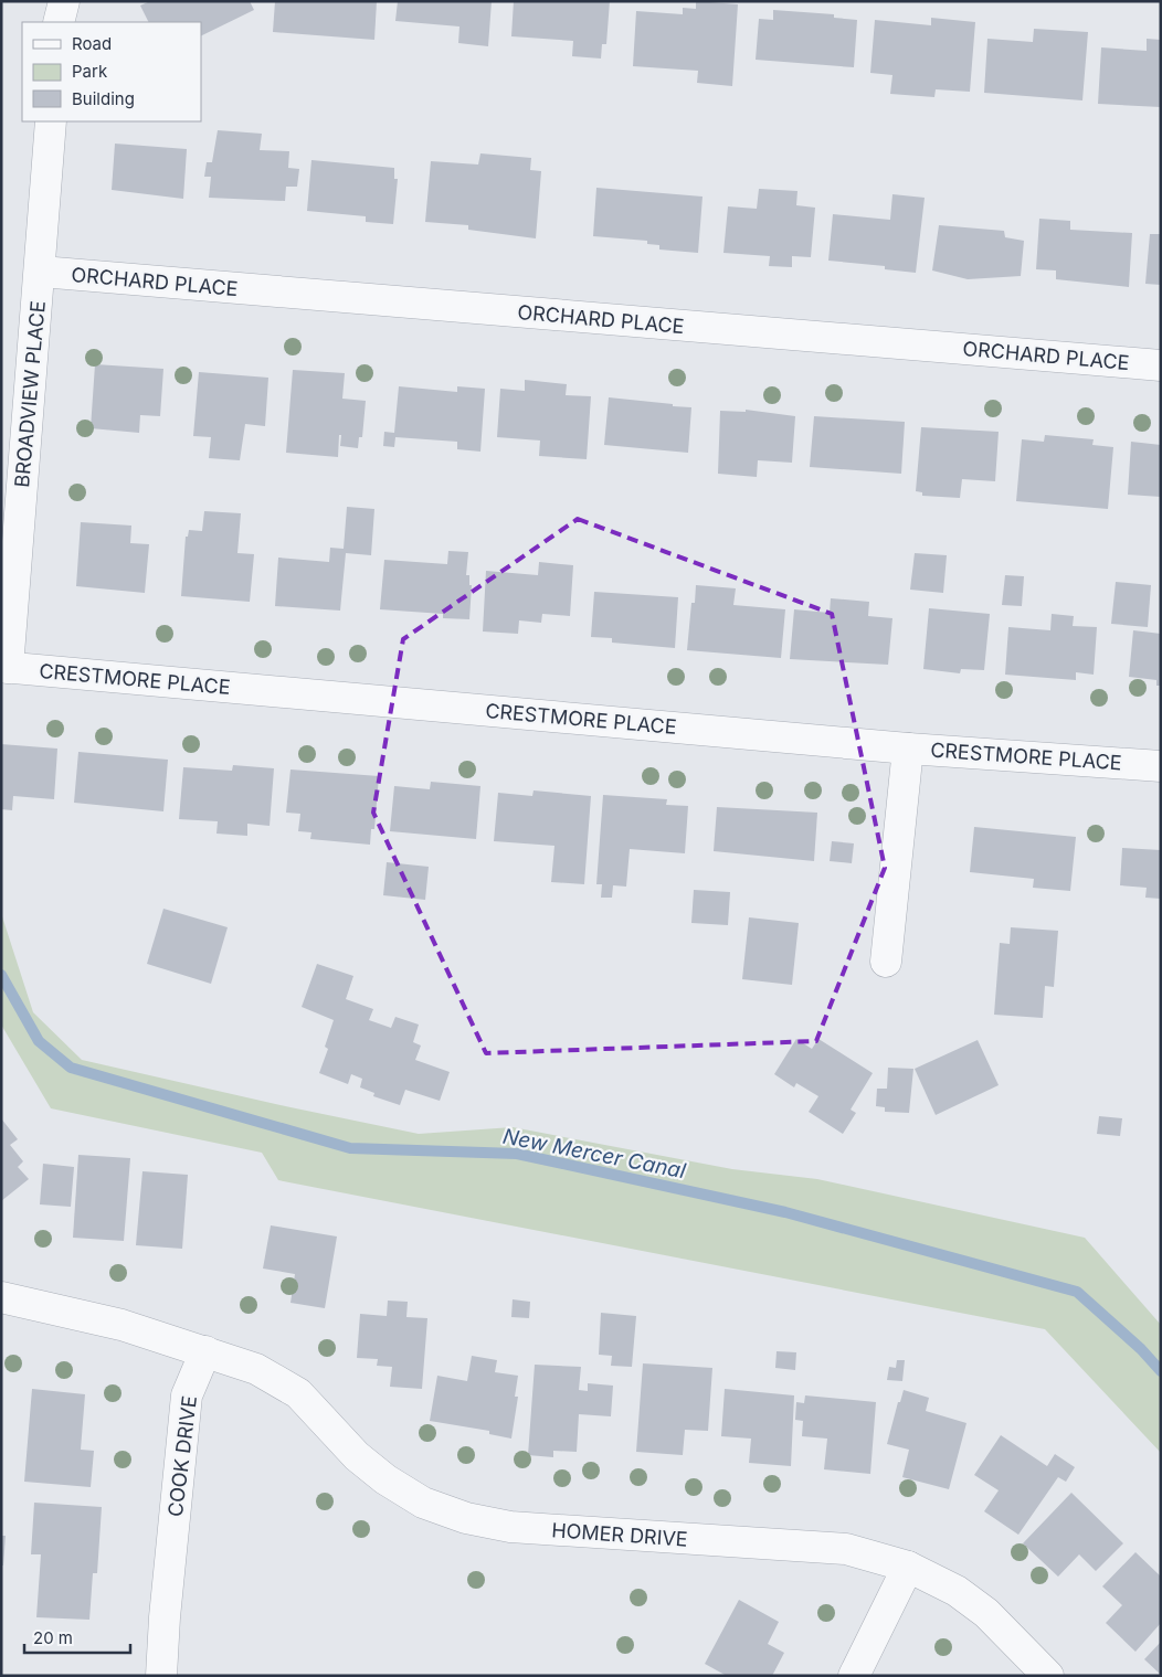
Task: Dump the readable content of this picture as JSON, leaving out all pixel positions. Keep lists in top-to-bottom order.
{
  "streets": {
    "street": [
      "ORCHARD PLACE",
      "BROADVIEW PLACE",
      "CRESTMORE PLACE",
      "COOK DRIVE",
      "HOMER DRIVE"
    ]
  },
  "crossings": [
    ["ORCHARD PLACE", "BROADVIEW PLACE"],
    ["BROADVIEW PLACE", "CRESTMORE PLACE"],
    ["COOK DRIVE", "HOMER DRIVE"]
  ],
  "water": ["New Mercer Canal"],
  "legend": ["Road", "Park", "Building"],
  "scale_bar": "20 m"
}
